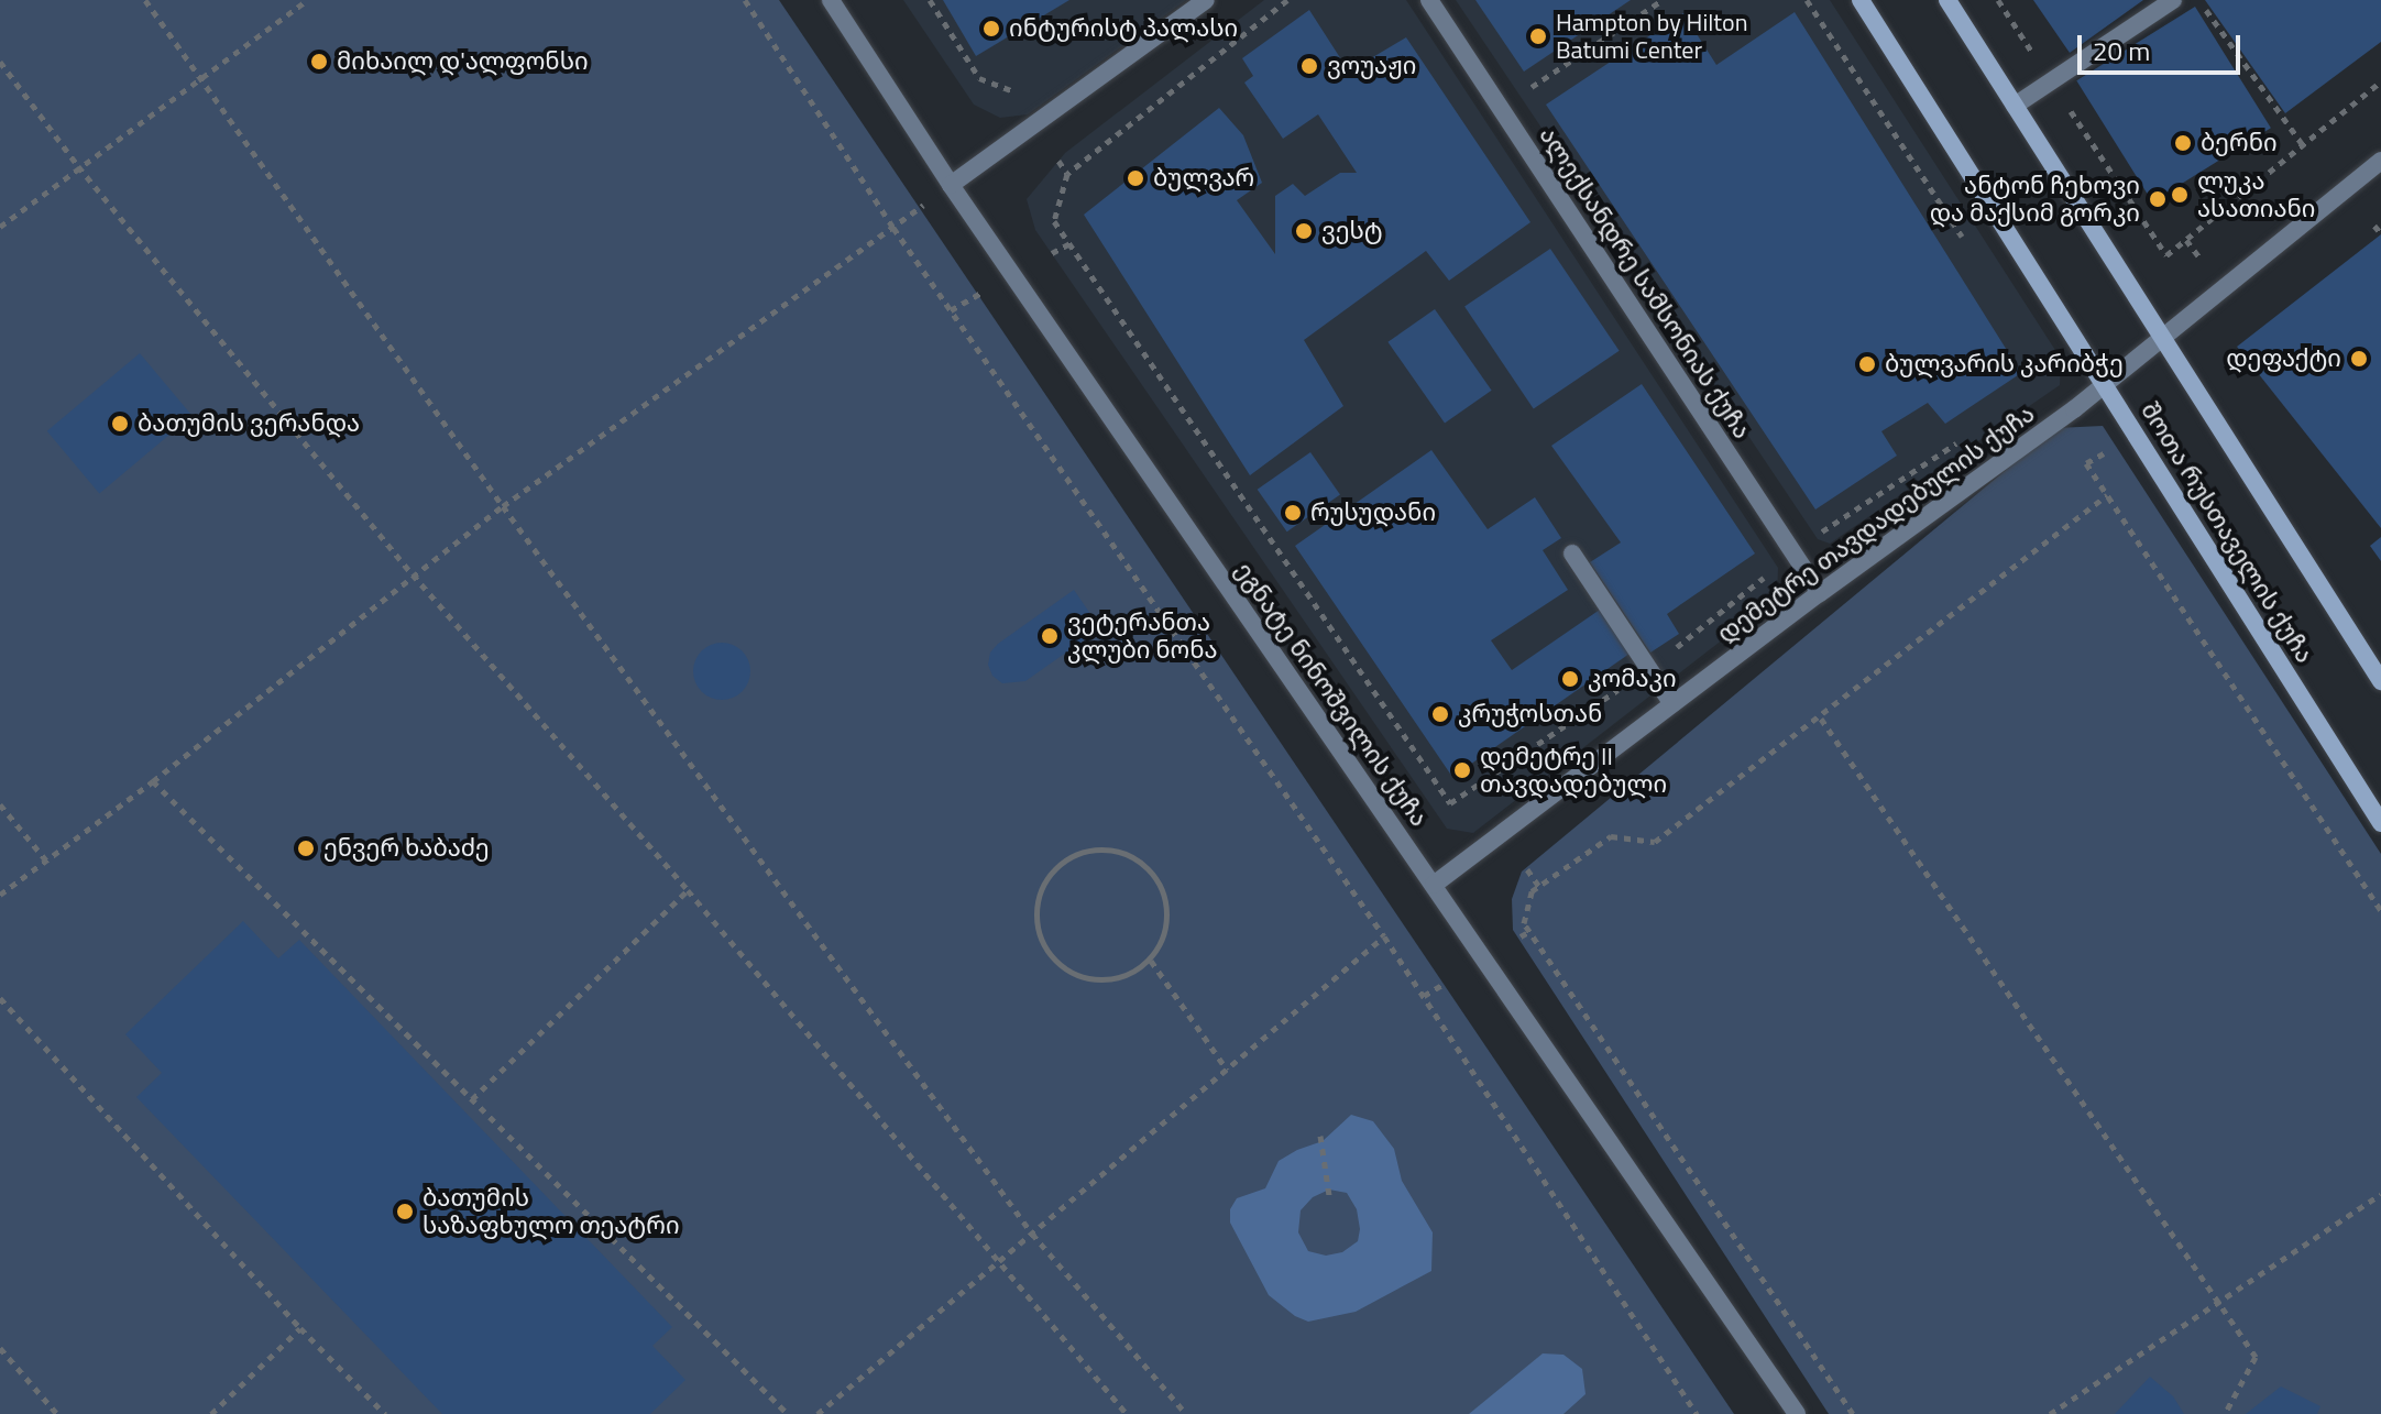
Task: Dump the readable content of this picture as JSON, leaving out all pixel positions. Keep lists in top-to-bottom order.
{
  "streets": {
    "main road": ["შოთა რუსთაველის ქუჩა"],
    "street": ["ალექსანდრე სამსონიას ქუჩა", "დემეტრე თავდადებულის ქუჩა", "ეგნატე ნინოშვილის ქუჩა"]
  },
  "crossings": [
    ["ალექსანდრე სამსონიას ქუჩა", "დემეტრე თავდადებულის ქუჩა"],
    ["დემეტრე თავდადებულის ქუჩა", "შოთა რუსთაველის ქუჩა"],
    ["დემეტრე თავდადებულის ქუჩა", "ეგნატე ნინოშვილის ქუჩა"]
  ],
  "places": [
    "ინტურისტ პალასი",
    "Hampton by Hilton Batumi Center",
    "მიხაილ დ'ალფონსი",
    "ვოუაჟი",
    "ბერნი",
    "ბულვარ",
    "ლუკა ასათიანი",
    "ანტონ ჩეხოვი და მაქსიმ გორკი",
    "ვესტ",
    "დეფაქტი",
    "ბულვარის კარიბჭე",
    "ბათუმის ვერანდა",
    "რუსუდანი",
    "ვეტერანთა კლუბი ნონა",
    "კომაკი",
    "კრუჭოსთან",
    "დემეტრე II თავდადებული",
    "ენვერ ხაბაძე",
    "ბათუმის საზაფხულო თეატრი"
  ],
  "scale_bar": "20 m"
}
